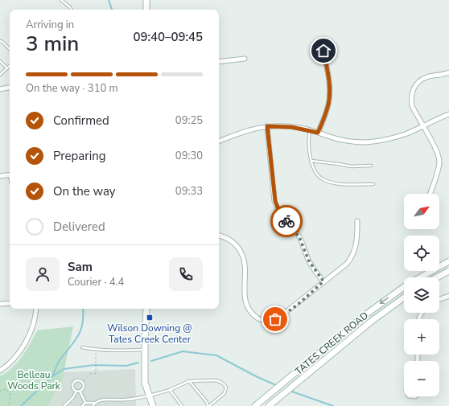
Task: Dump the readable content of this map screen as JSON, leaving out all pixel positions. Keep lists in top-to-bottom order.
{
  "streets": {
    "main road": ["TATES CREEK ROAD"]
  },
  "parks": ["Belleau Woods Park"],
  "places": {
    "transit": ["Wilson Downing @ Tates Creek Center"]
  },
  "north": "top right",
  "page": {
    "heading": ["3 min", "Arriving in", "09:40–09:45"],
    "panel": ["Sam", "Courier · 4.4"],
    "bar": "On the way · 310 m",
    "list": [
      ["Confirmed", "09:25"],
      ["Preparing", "09:30"],
      ["On the way", "09:33"],
      "Delivered"
    ],
    "map_buttons": ["+", "−"]
  }
}
